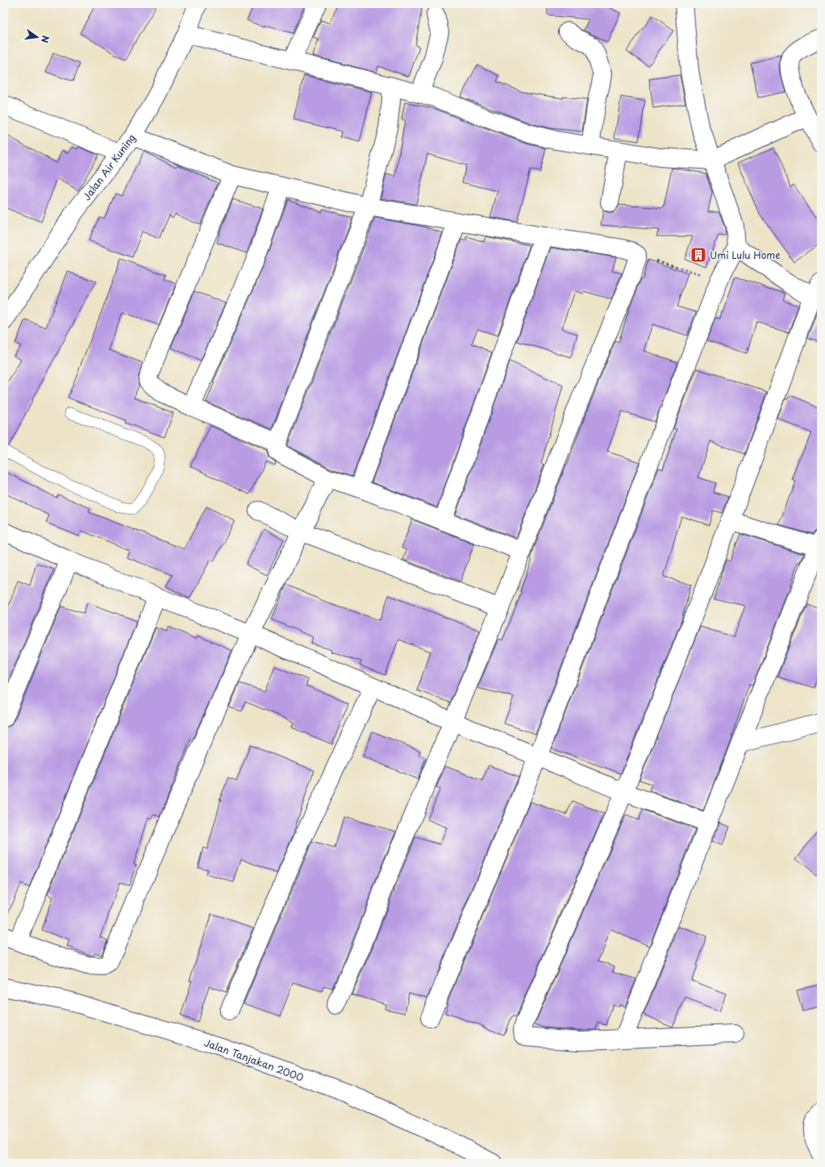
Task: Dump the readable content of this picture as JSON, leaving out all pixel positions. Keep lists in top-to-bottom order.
{
  "streets": {
    "street": ["Jalan Air Kuning", "Jalan Tanjakan 2000"]
  },
  "places": {
    "building": ["Umi Lulu Home"]
  },
  "north": "right"
}
